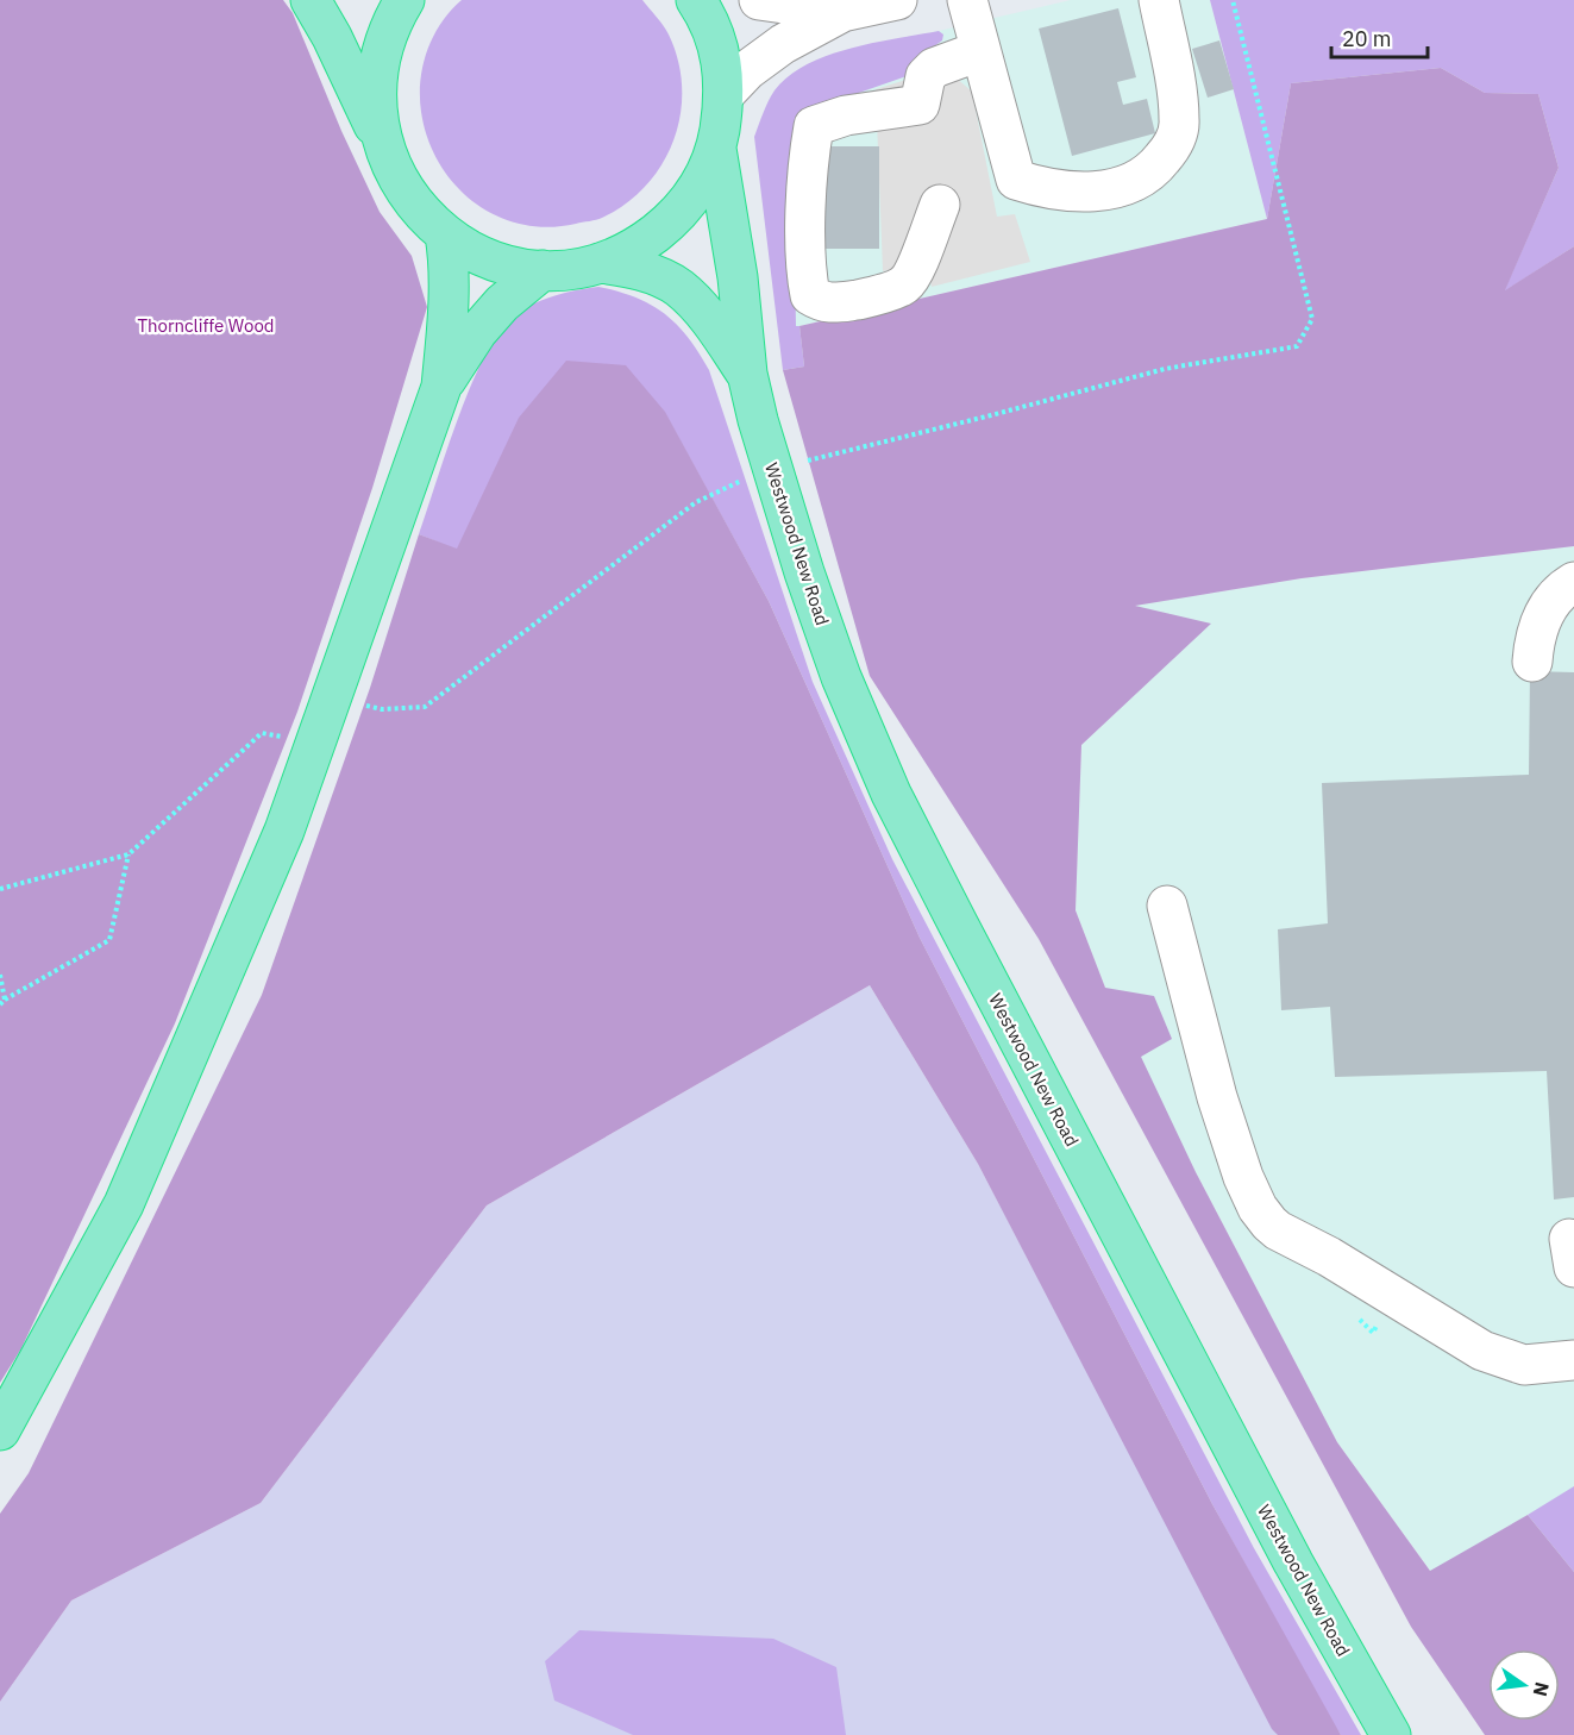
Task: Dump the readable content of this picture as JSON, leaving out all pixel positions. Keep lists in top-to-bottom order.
{
  "streets": {
    "highway": ["Westwood New Road"]
  },
  "parks": ["Thorncliffe Wood"],
  "scale_bar": "20 m",
  "north": "right"
}
